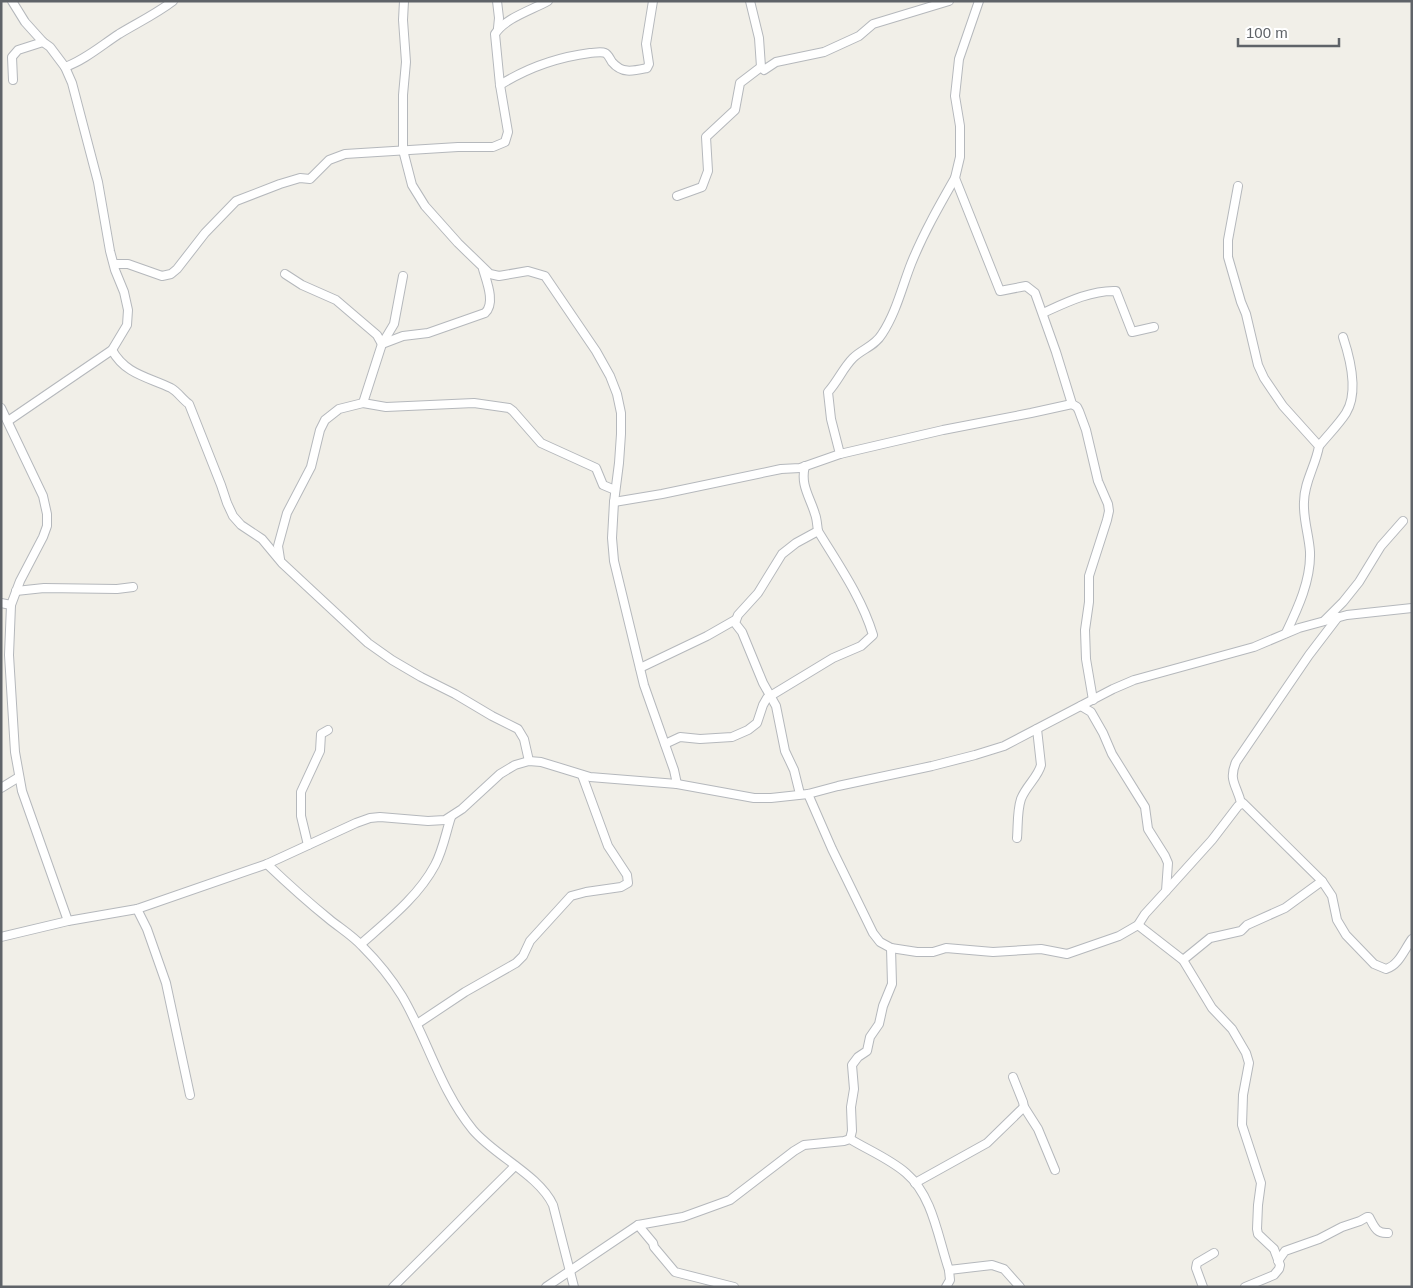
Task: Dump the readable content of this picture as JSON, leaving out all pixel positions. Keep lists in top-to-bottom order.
{
  "scale_bar": "100 m"
}
